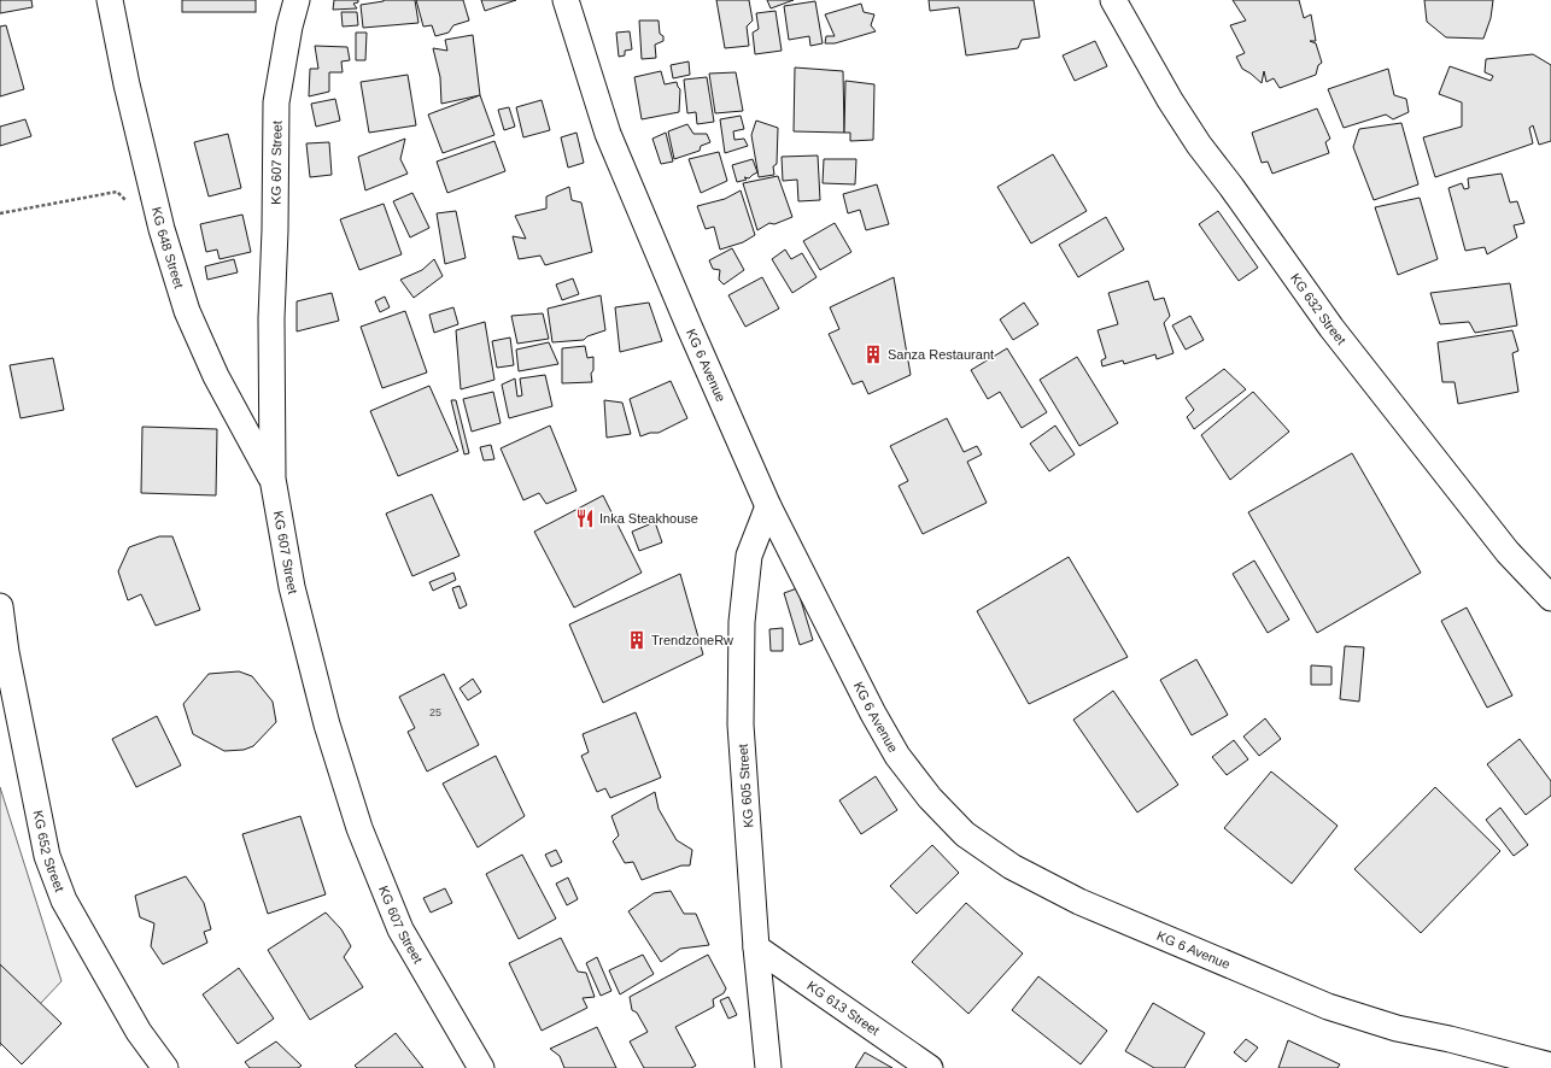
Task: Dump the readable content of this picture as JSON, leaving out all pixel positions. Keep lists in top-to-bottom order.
{
  "streets": {
    "street": [
      "KG 607 Street",
      "KG 648 Street",
      "KG 632 Street",
      "KG 6 Avenue",
      "KG 605 Street",
      "KG 652 Street",
      "KG 613 Street"
    ]
  },
  "crossings": [
    ["KG 607 Street", "KG 648 Street"],
    ["KG 6 Avenue", "KG 605 Street"],
    ["KG 605 Street", "KG 613 Street"]
  ],
  "places": {
    "building": ["Sanza Restaurant", "TrendzoneRw"],
    "restaurant": ["Inka Steakhouse"]
  },
  "house_numbers": ["25"]
}
